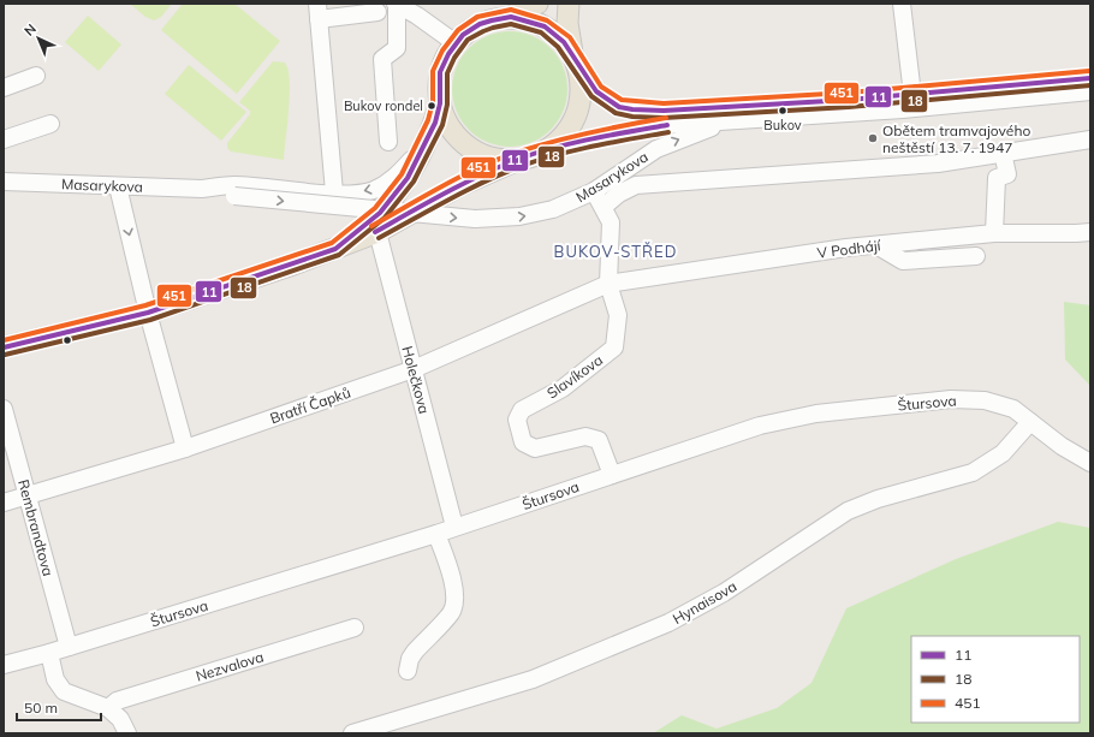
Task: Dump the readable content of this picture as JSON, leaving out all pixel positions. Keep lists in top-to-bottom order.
{
  "streets": {
    "street": [
      "Masarykova",
      "V Podhájí",
      "Slavíkova",
      "Holečkova",
      "Štursova",
      "Bratří Čapků",
      "Rembrandtova",
      "Hynaisova",
      "Nezvalova"
    ]
  },
  "crossings": [
    ["Masarykova", "Slavíkova"],
    ["V Podhájí", "Slavíkova"],
    ["V Podhájí", "Bratří Čapků"],
    ["Slavíkova", "Štursova"],
    ["Slavíkova", "Bratří Čapků"],
    ["Holečkova", "Štursova"],
    ["Holečkova", "Bratří Čapků"],
    ["Štursova", "Rembrandtova"],
    ["Štursova", "Hynaisova"],
    ["Bratří Čapků", "Rembrandtova"]
  ],
  "districts": ["BUKOV-STŘED"],
  "places": ["Bukov rondel", "Bukov", "Obětem tramvajového neštěstí 13. 7. 1947"],
  "lines": ["transit line 451", "transit line 11", "transit line 18"],
  "legend": ["11", "18", "451"],
  "scale_bar": "50 m",
  "north": "top left"
}
